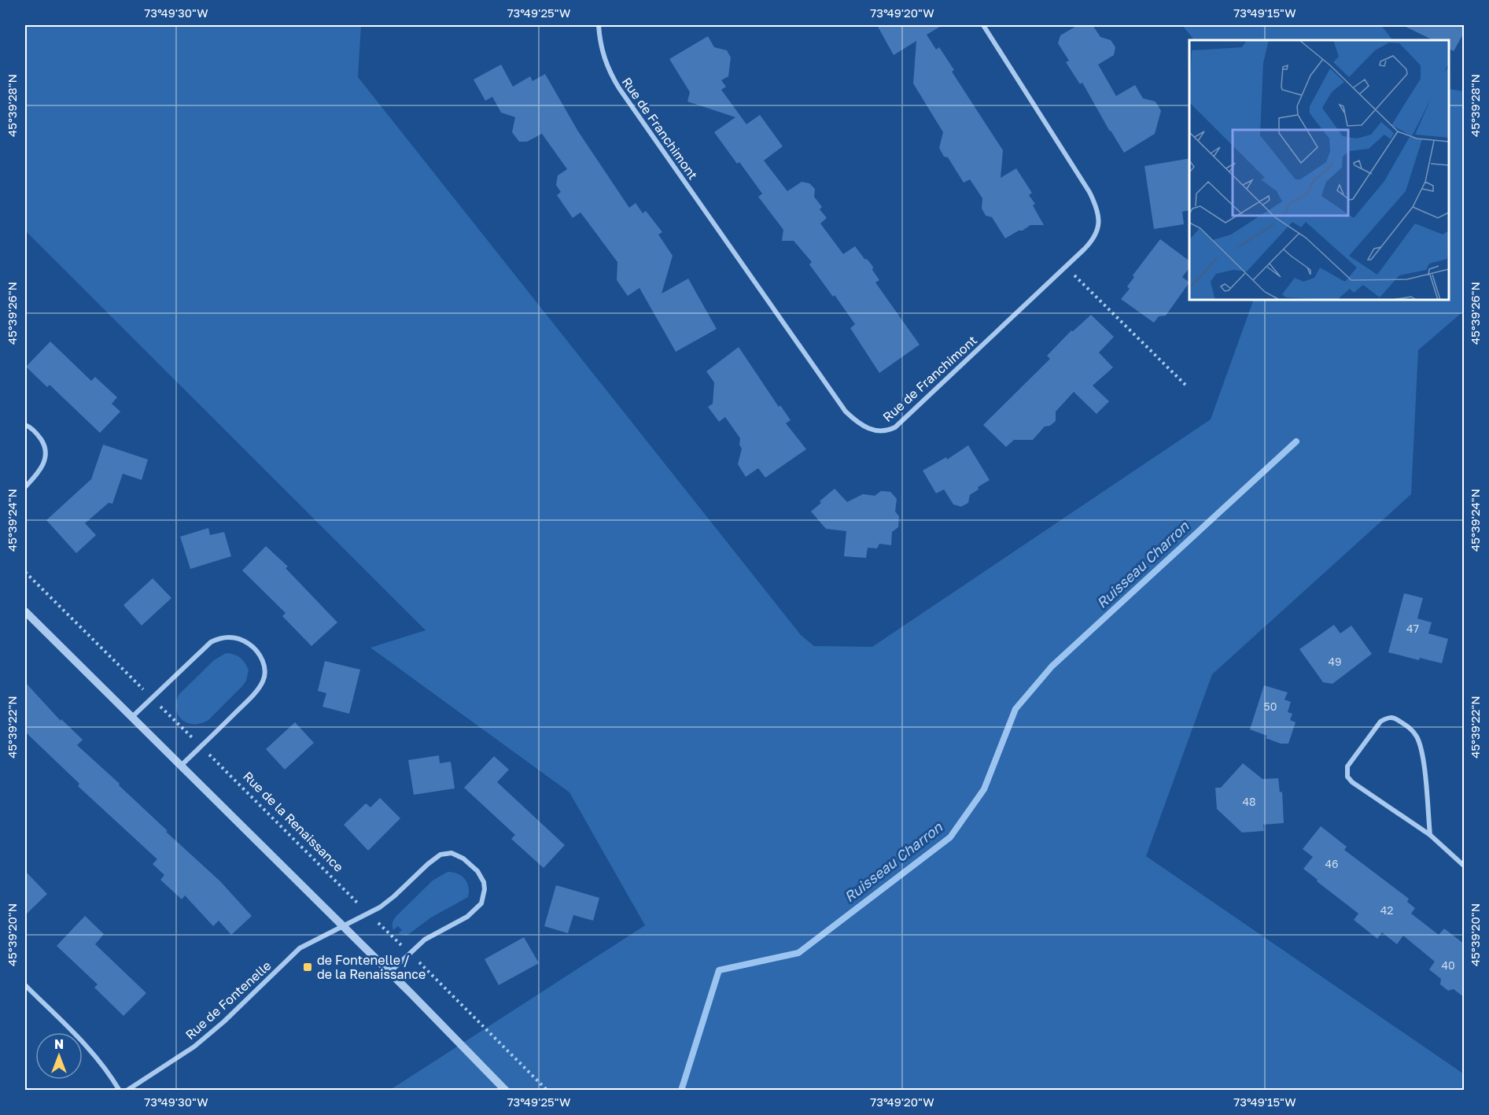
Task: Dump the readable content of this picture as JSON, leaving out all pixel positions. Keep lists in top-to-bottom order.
{
  "streets": {
    "street": ["Rue de Franchimont", "Rue de Fontenelle"],
    "path": ["Rue de la Renaissance"]
  },
  "water": ["Ruisseau Charron"],
  "places": {
    "transit": ["de Fontenelle / de la Renaissance"]
  },
  "house_numbers": [
    "47",
    "49",
    "50",
    "48",
    "46",
    "42",
    "40"
  ],
  "north": "top",
  "coordinates": [
    "73°49'30\"W",
    "73°49'25\"W",
    "73°49'20\"W",
    "73°49'15\"W",
    "45°39'28\"N",
    "45°39'26\"N",
    "45°39'24\"N",
    "45°39'22\"N",
    "45°39'20\"N"
  ]
}
